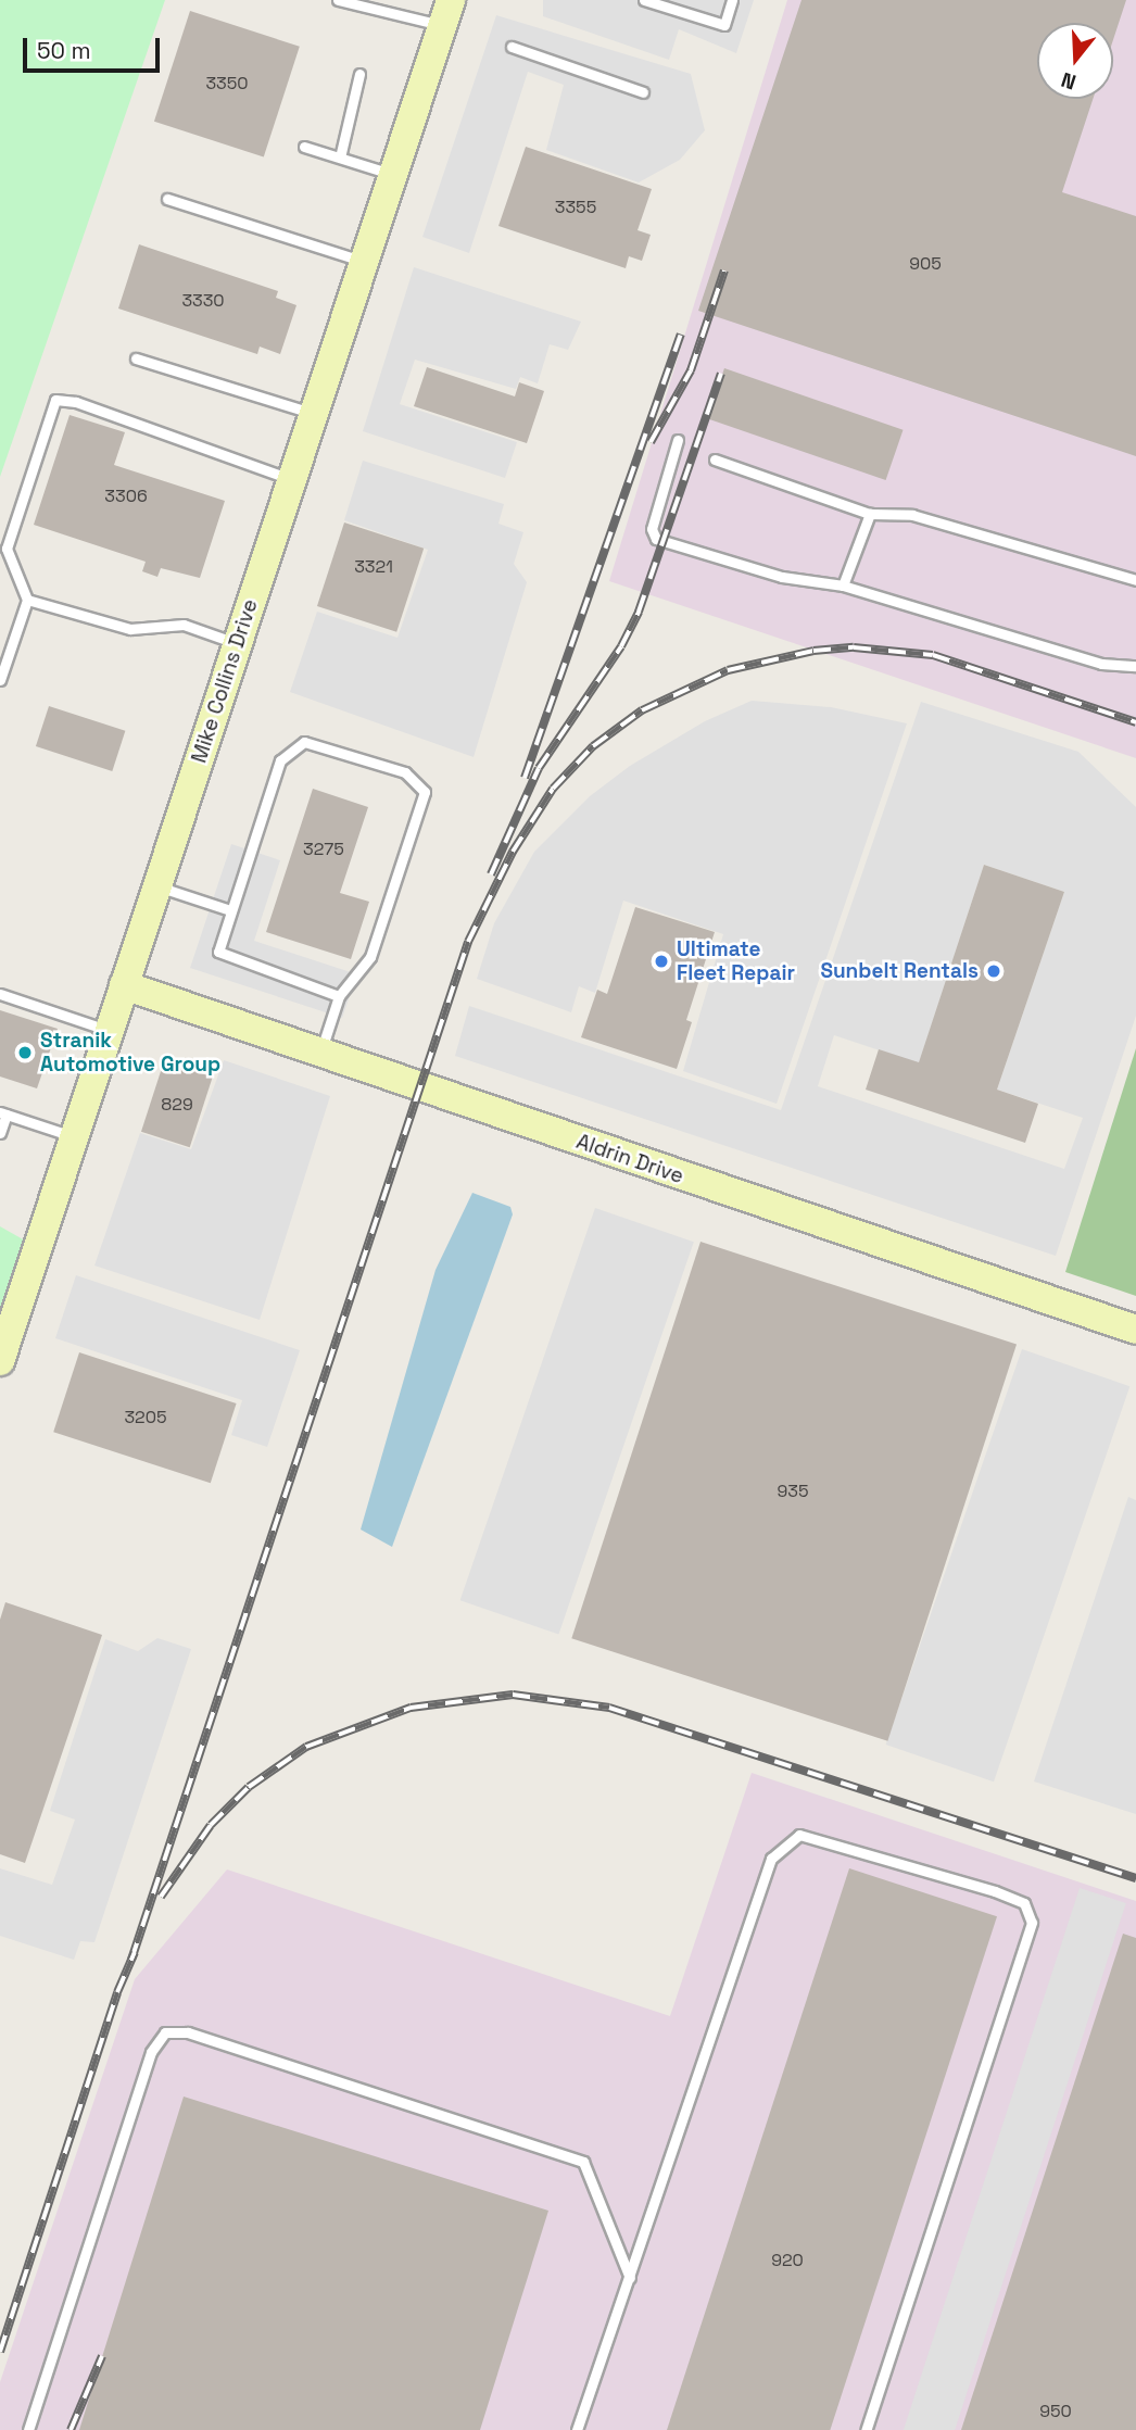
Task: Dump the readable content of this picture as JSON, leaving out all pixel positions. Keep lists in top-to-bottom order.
{
  "streets": {
    "street": ["Mike Collins Drive", "Aldrin Drive"]
  },
  "crossings": [
    ["Mike Collins Drive", "Aldrin Drive"]
  ],
  "places": ["Ultimate Fleet Repair", "Sunbelt Rentals", "Stranik Automotive Group"],
  "house_numbers": [
    "3350",
    "3355",
    "905",
    "3330",
    "3306",
    "3321",
    "3275",
    "829",
    "3205",
    "935",
    "920",
    "950"
  ],
  "scale_bar": "50 m",
  "north": "bottom"
}
